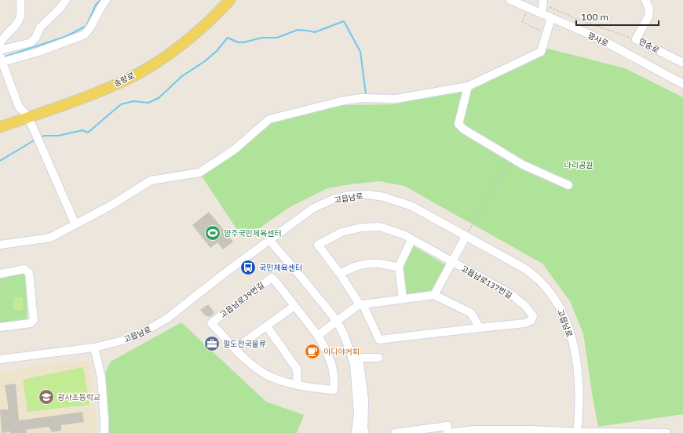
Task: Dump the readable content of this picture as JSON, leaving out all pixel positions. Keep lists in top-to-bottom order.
{
  "streets": {
    "main road": ["송랑로"],
    "street": [
      "광사로",
      "만송로",
      "고읍남로",
      "고읍남로137번길",
      "고읍남로39번길"
    ]
  },
  "crossings": [
    ["고읍남로", "고읍남로137번길"]
  ],
  "parks": ["나리공원"],
  "places": {
    "sports": ["양주국민체육센터"],
    "bus stop": ["국민체육센터"],
    "office": ["팔도전국물류"],
    "cafe": ["이디야커피"],
    "school or university": ["광사초등학교"]
  },
  "scale_bar": "100 m"
}
